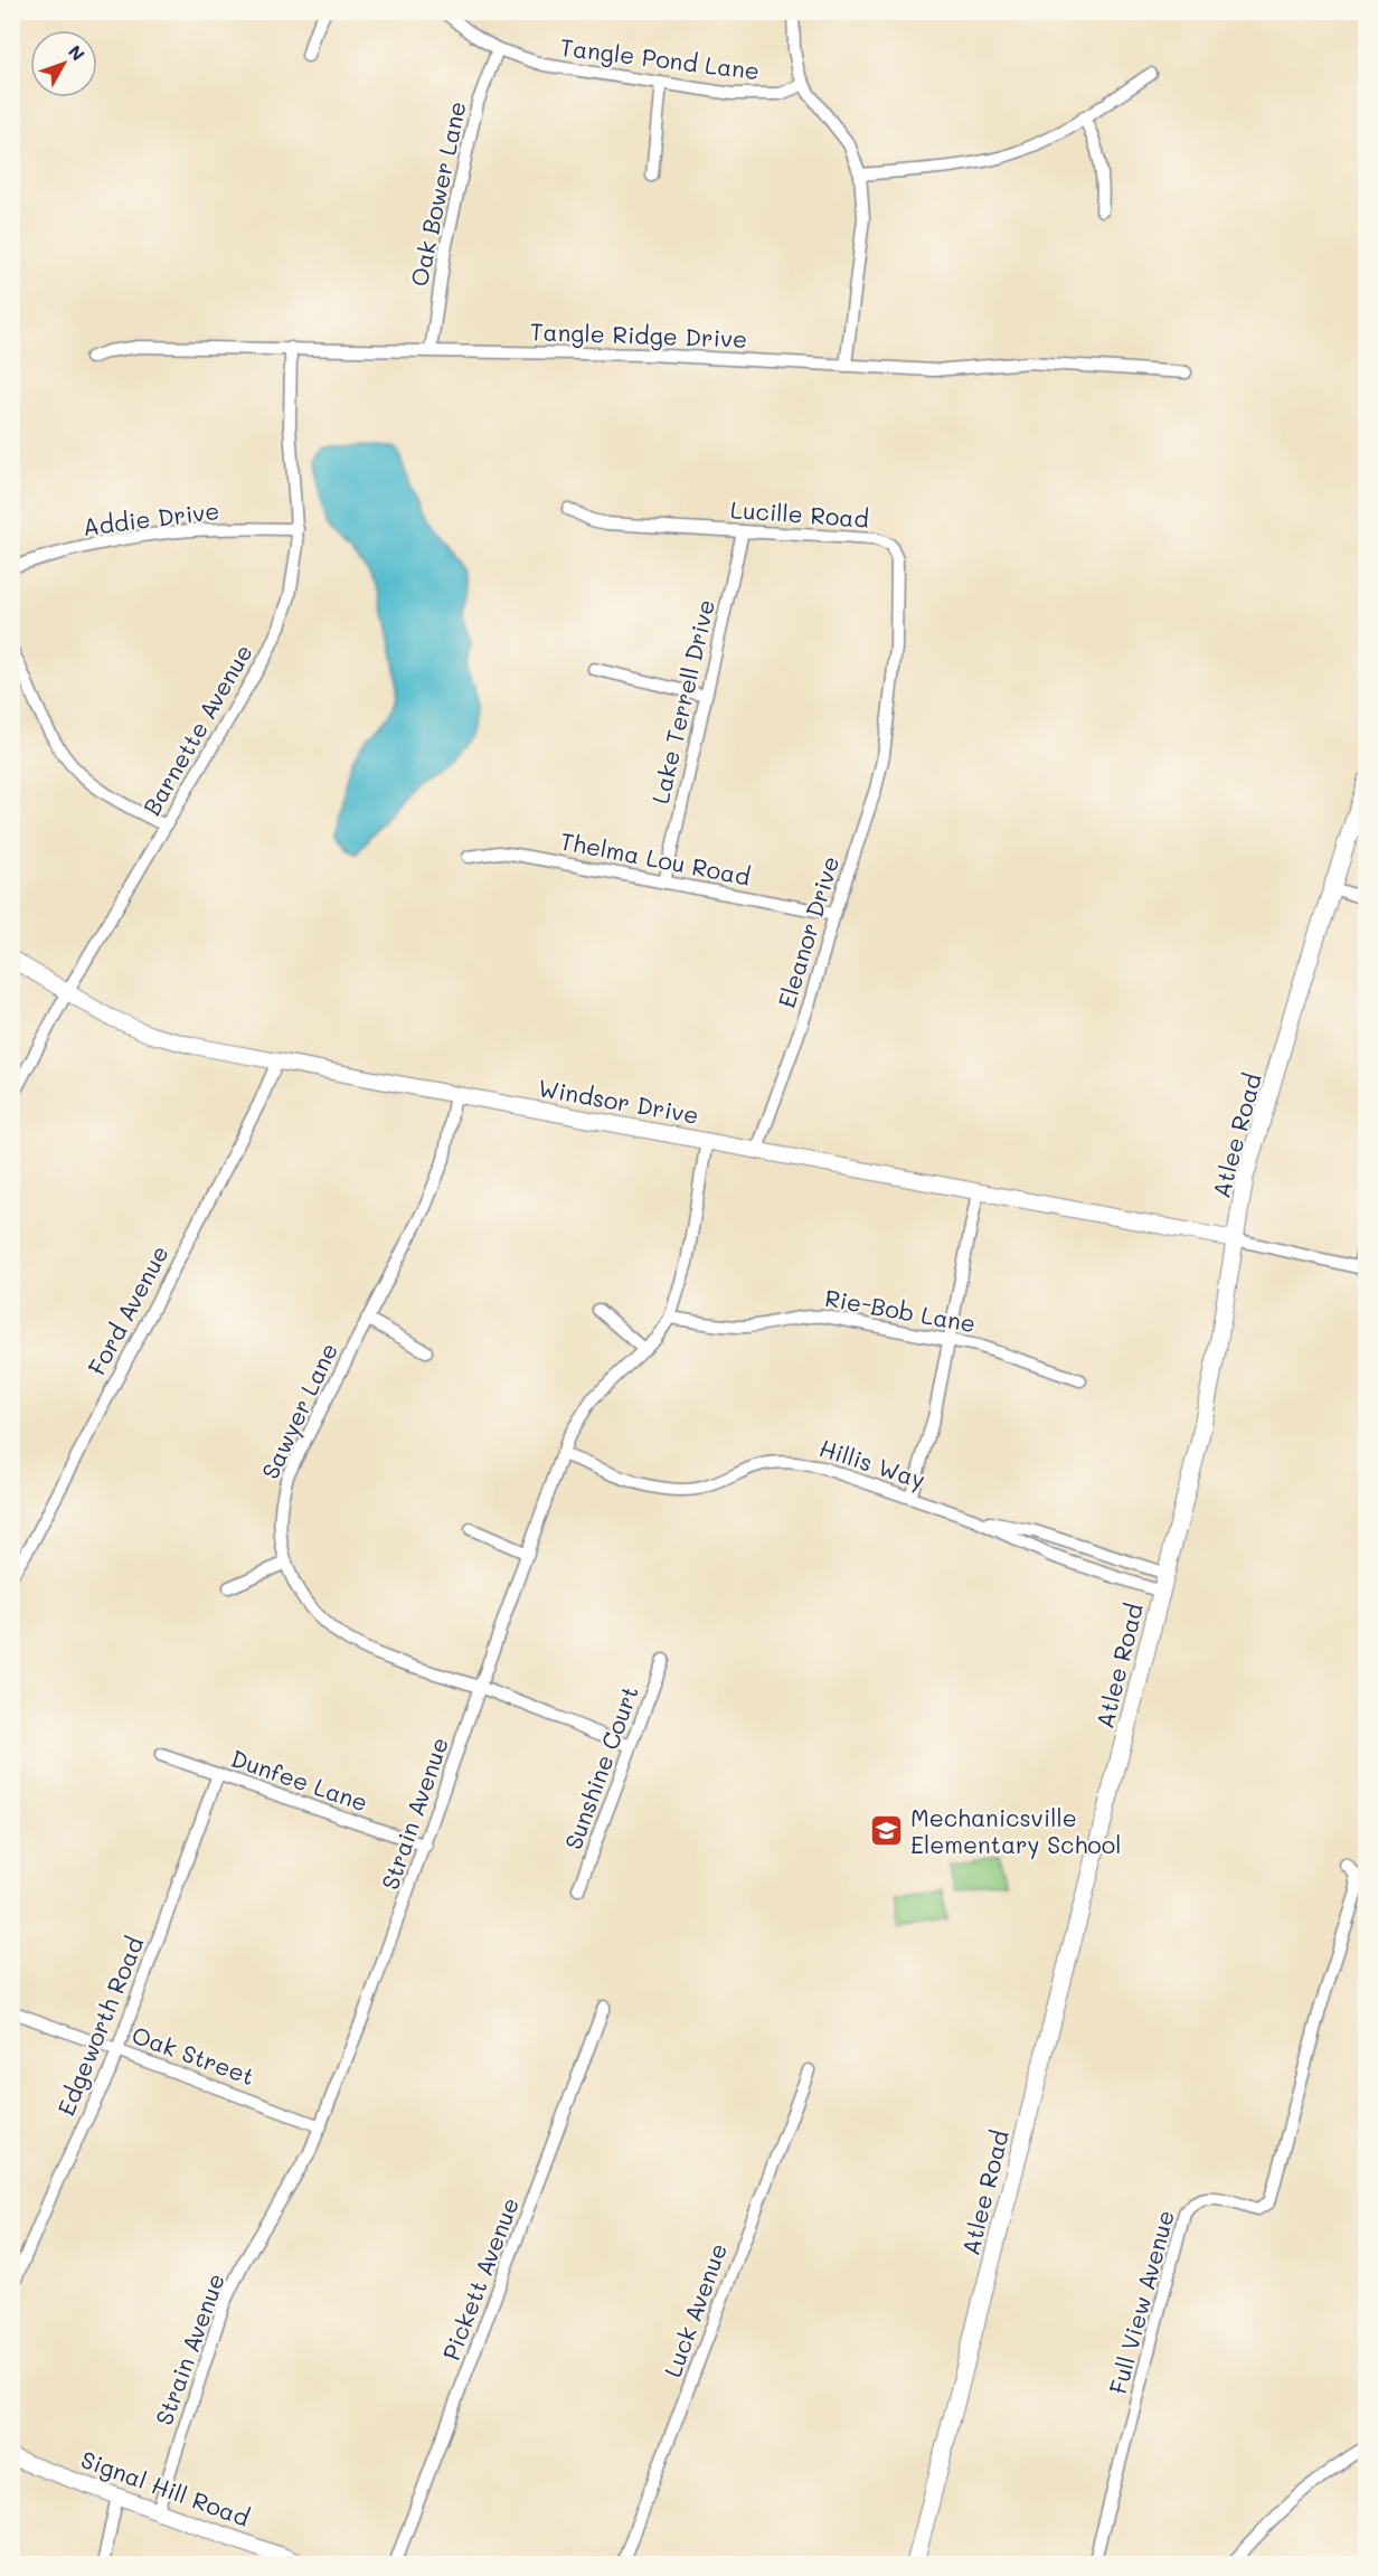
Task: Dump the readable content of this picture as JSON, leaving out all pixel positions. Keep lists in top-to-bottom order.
{
  "streets": {
    "main road": ["Atlee Road"],
    "street": [
      "Tangle Pond Lane",
      "Oak Bower Lane",
      "Tangle Ridge Drive",
      "Lucille Road",
      "Addie Drive",
      "Lake Terrell Drive",
      "Barnette Avenue",
      "Thelma Lou Road",
      "Eleanor Drive",
      "Windsor Drive",
      "Ford Avenue",
      "Rie-Bob Lane",
      "Sawyer Lane",
      "Hillis Way",
      "Sunshine Court",
      "Dunfee Lane",
      "Strain Avenue",
      "Edgeworth Road",
      "Oak Street",
      "Pickett Avenue",
      "Full View Avenue",
      "Luck Avenue",
      "Signal Hill Road"
    ]
  },
  "crossings": [
    ["Tangle Pond Lane", "Oak Bower Lane"],
    ["Oak Bower Lane", "Tangle Ridge Drive"],
    ["Tangle Ridge Drive", "Barnette Avenue"],
    ["Lucille Road", "Lake Terrell Drive"],
    ["Lucille Road", "Eleanor Drive"],
    ["Addie Drive", "Barnette Avenue"],
    ["Lake Terrell Drive", "Thelma Lou Road"],
    ["Barnette Avenue", "Windsor Drive"],
    ["Thelma Lou Road", "Eleanor Drive"],
    ["Eleanor Drive", "Windsor Drive"],
    ["Windsor Drive", "Atlee Road"],
    ["Windsor Drive", "Ford Avenue"],
    ["Windsor Drive", "Sawyer Lane"],
    ["Windsor Drive", "Strain Avenue"],
    ["Atlee Road", "Hillis Way"],
    ["Rie-Bob Lane", "Strain Avenue"],
    ["Sawyer Lane", "Sunshine Court"],
    ["Sawyer Lane", "Strain Avenue"],
    ["Hillis Way", "Strain Avenue"],
    ["Dunfee Lane", "Strain Avenue"],
    ["Dunfee Lane", "Edgeworth Road"],
    ["Strain Avenue", "Oak Street"],
    ["Strain Avenue", "Signal Hill Road"],
    ["Edgeworth Road", "Oak Street"]
  ],
  "places": {
    "school or university": ["Mechanicsville Elementary School"]
  },
  "north": "top right"
}
